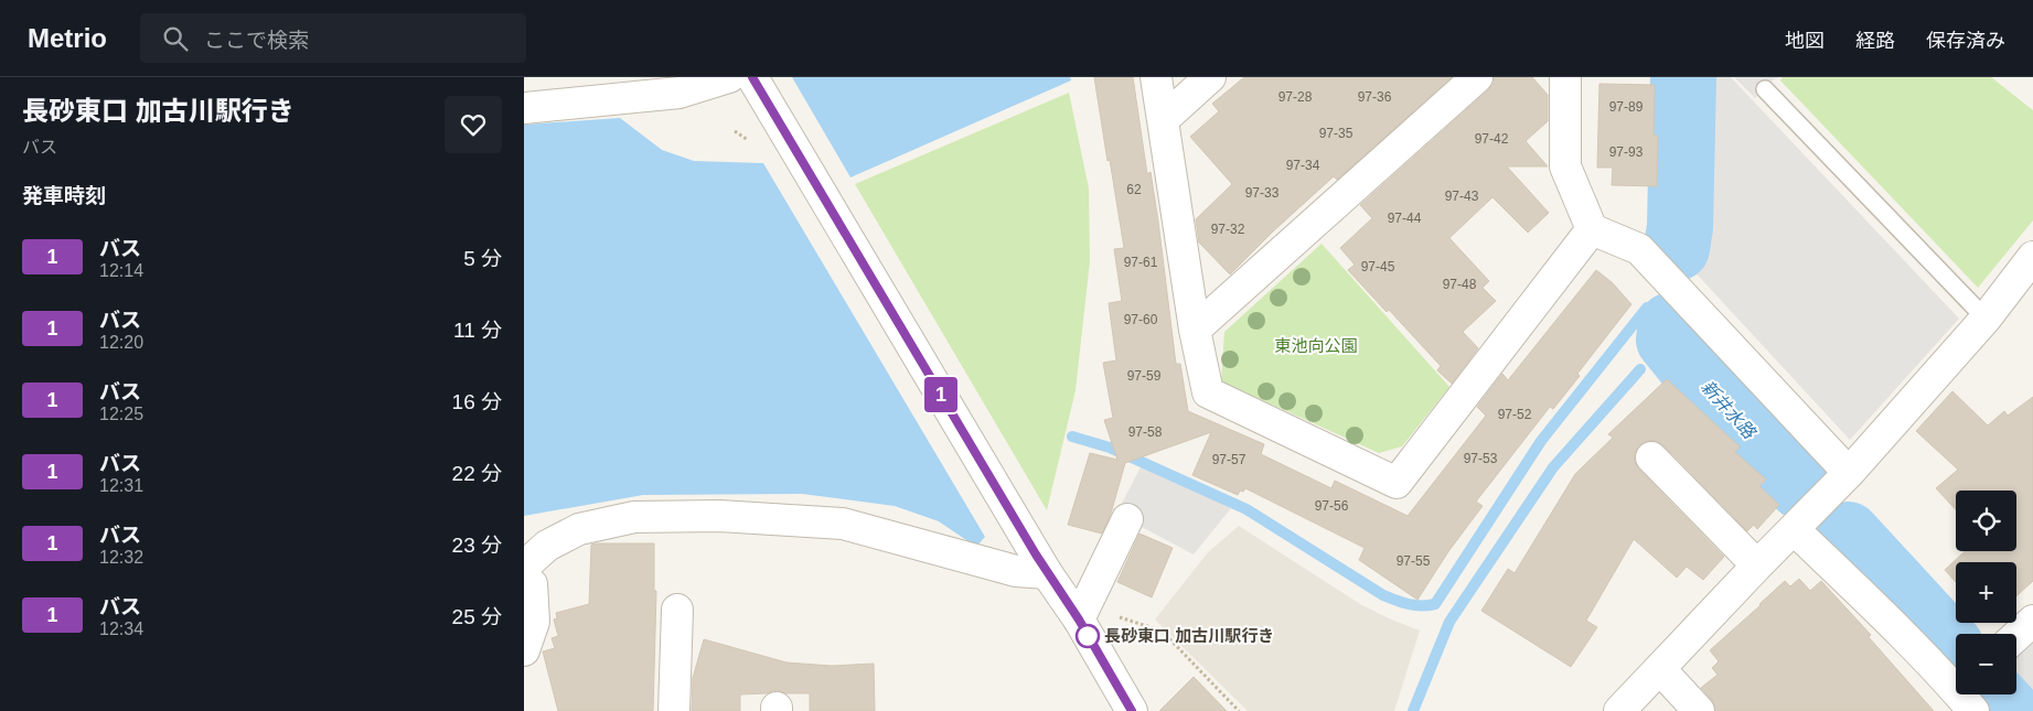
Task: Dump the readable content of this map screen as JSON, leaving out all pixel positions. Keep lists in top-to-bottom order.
{
  "water": ["新井水路"],
  "parks": ["東池向公園"],
  "places": ["長砂東口 加古川駅行き"],
  "lines": ["bus line 1"],
  "house_numbers": [
    "97-28",
    "97-36",
    "97-89",
    "97-35",
    "97-42",
    "97-93",
    "97-34",
    "62",
    "97-33",
    "97-43",
    "97-44",
    "97-32",
    "97-61",
    "97-45",
    "97-48",
    "97-60",
    "97-59",
    "97-52",
    "97-58",
    "97-53",
    "97-57",
    "97-56",
    "97-55"
  ],
  "page": {
    "header": "Metrio",
    "search": "ここで検索",
    "nav": ["地図", "経路", "保存済み"],
    "heading": [
      ["長砂東口 加古川駅行き", "バス"],
      "発車時刻"
    ],
    "on_map": "1",
    "list": [
      {
        "mark": "1",
        "name": "バス",
        "note": "12:14",
        "value": "5 分"
      },
      {
        "mark": "1",
        "name": "バス",
        "note": "12:20",
        "value": "11 分"
      },
      {
        "mark": "1",
        "name": "バス",
        "note": "12:25",
        "value": "16 分"
      },
      {
        "mark": "1",
        "name": "バス",
        "note": "12:31",
        "value": "22 分"
      },
      {
        "mark": "1",
        "name": "バス",
        "note": "12:32",
        "value": "23 分"
      },
      {
        "mark": "1",
        "name": "バス",
        "note": "12:34",
        "value": "25 分"
      }
    ],
    "map_buttons": ["+", "−"]
  }
}
